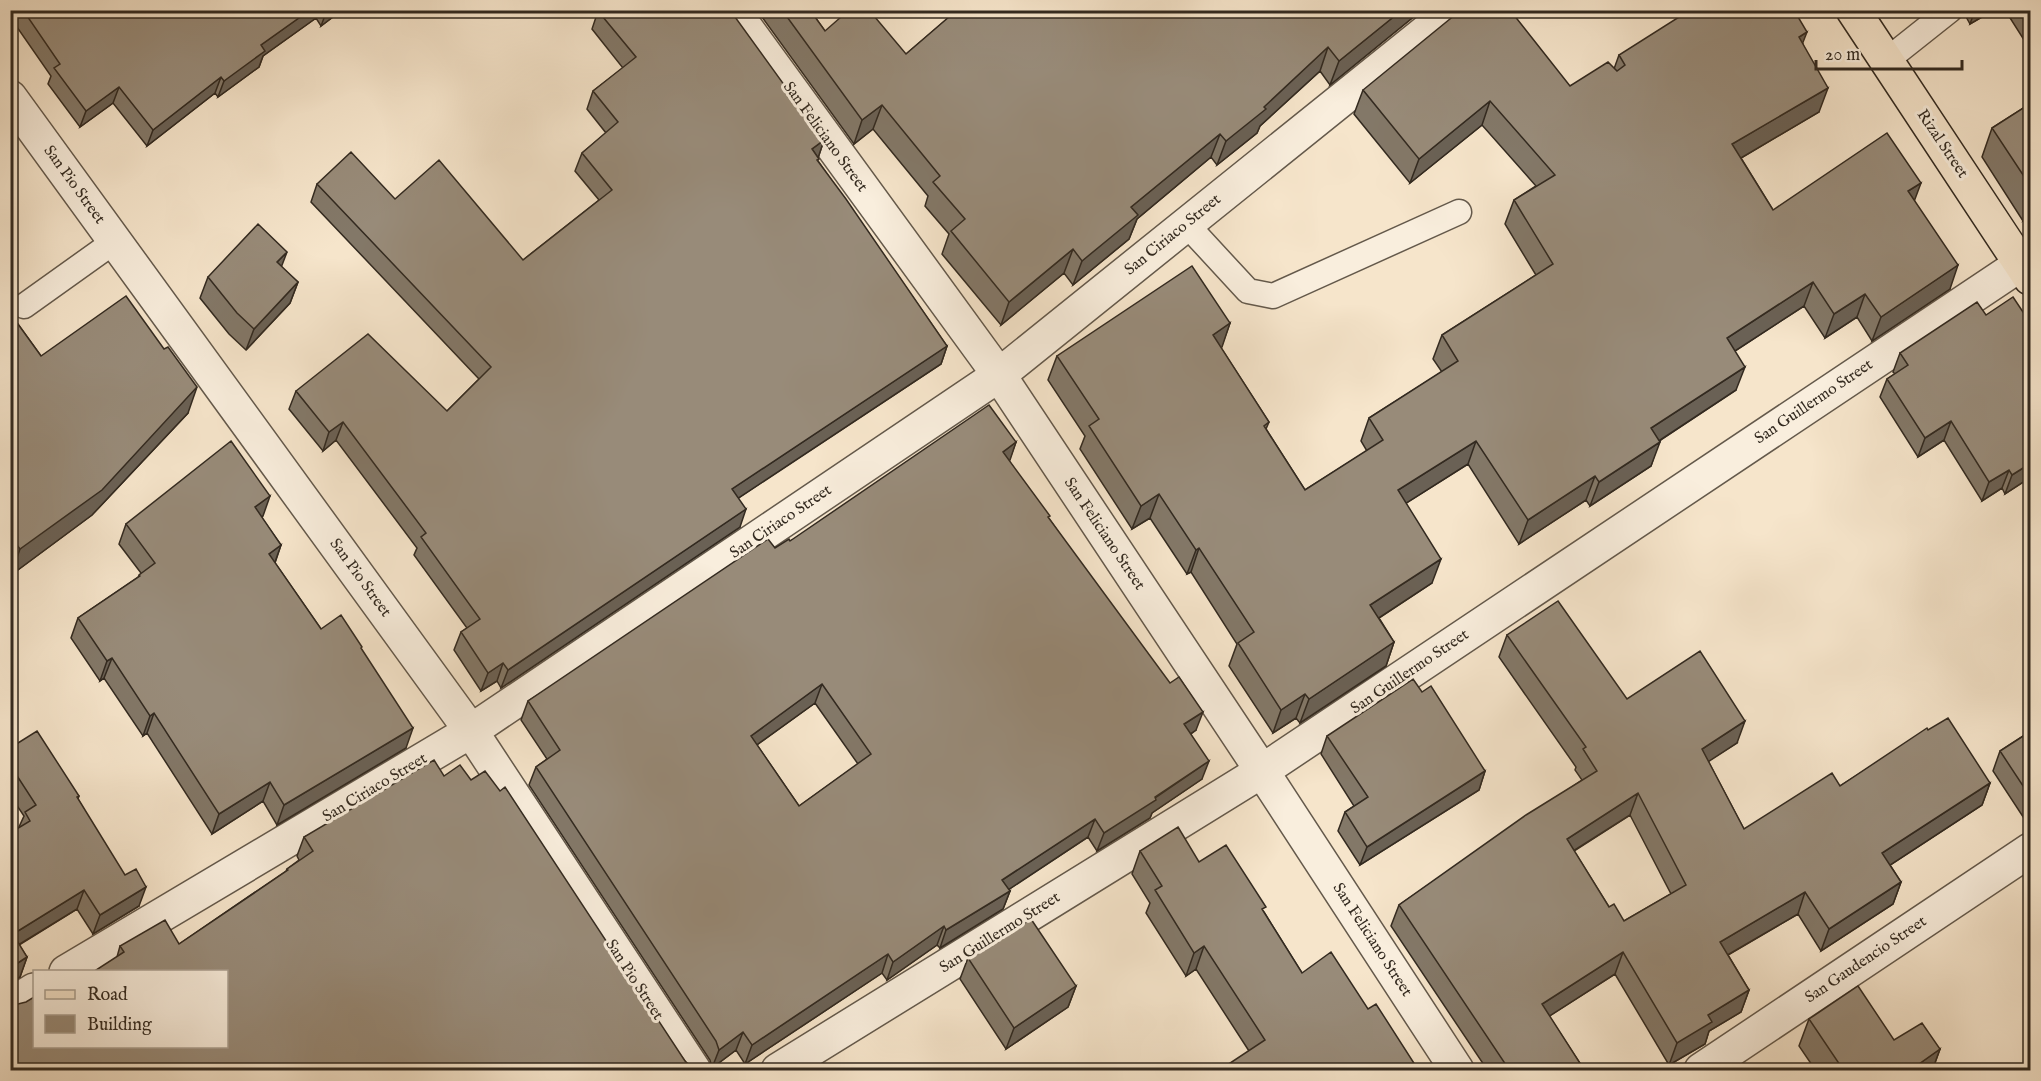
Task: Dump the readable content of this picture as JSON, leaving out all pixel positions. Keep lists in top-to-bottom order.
{
  "streets": {
    "main road": ["Rizal Street"],
    "street": [
      "San Feliciano Street",
      "San Pio Street",
      "San Ciriaco Street",
      "San Guillermo Street",
      "San Gaudencio Street"
    ]
  },
  "crossings": [
    ["San Feliciano Street", "San Ciriaco Street"],
    ["San Feliciano Street", "San Guillermo Street"],
    ["Rizal Street", "San Guillermo Street"],
    ["San Pio Street", "San Ciriaco Street"]
  ],
  "legend": ["Road", "Building"],
  "scale_bar": "20 m"
}
